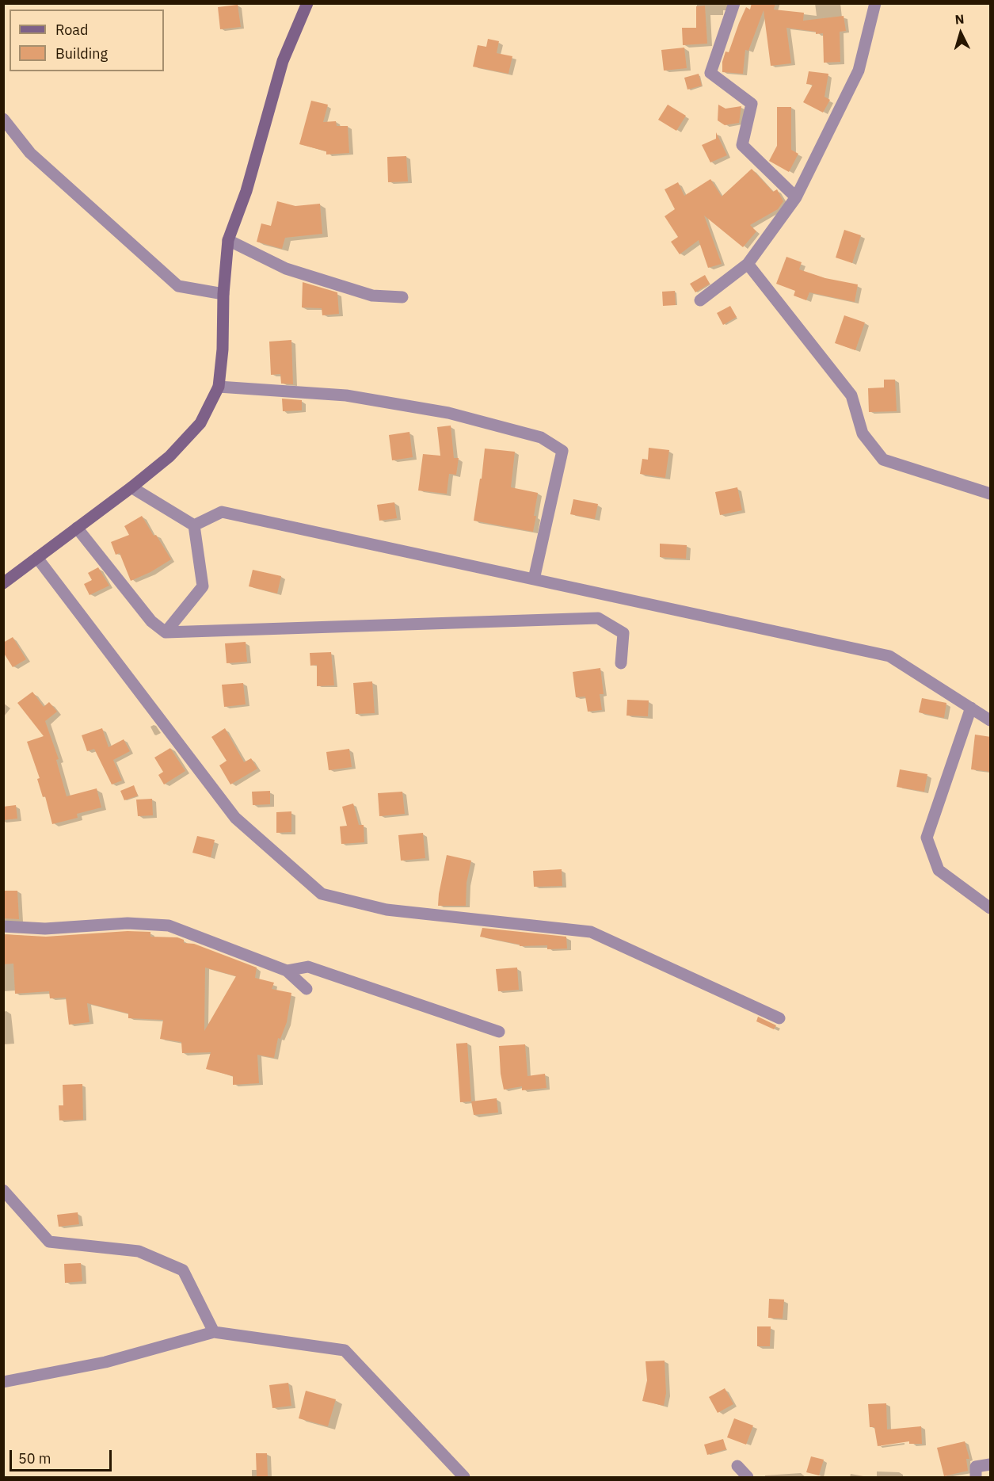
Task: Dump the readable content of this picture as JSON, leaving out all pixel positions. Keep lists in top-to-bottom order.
{
  "legend": ["Road", "Building"],
  "scale_bar": "50 m",
  "north": "top"
}
